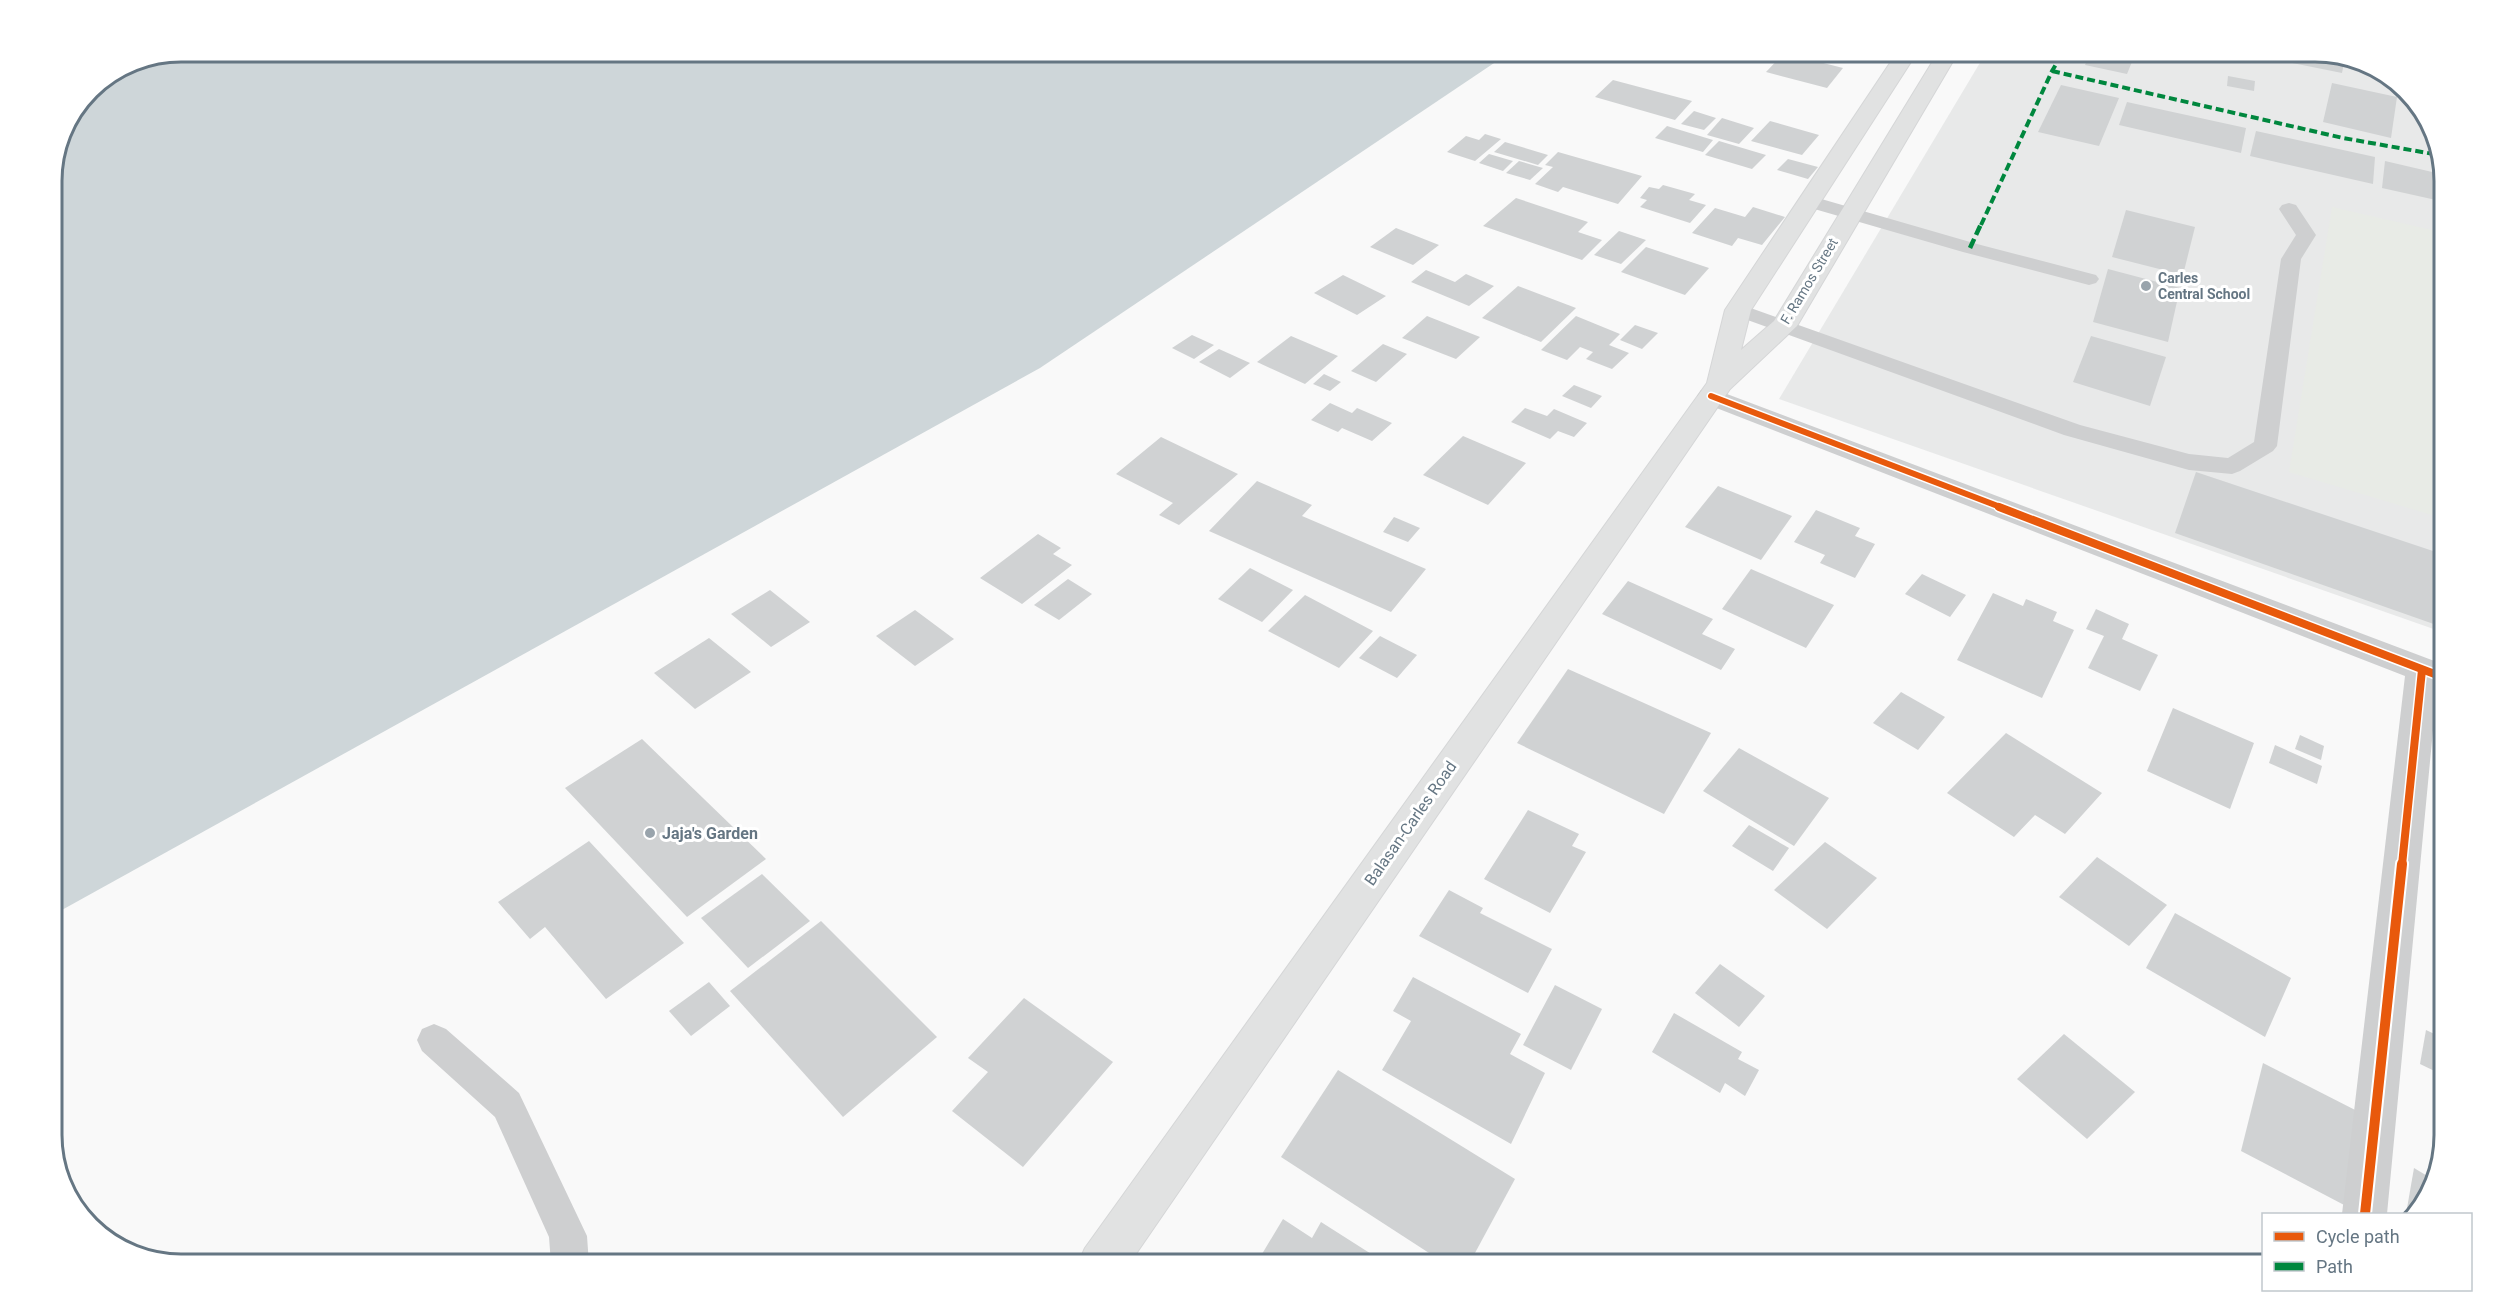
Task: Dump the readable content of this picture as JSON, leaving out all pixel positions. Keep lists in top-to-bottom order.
{
  "streets": {
    "main road": ["F. Ramos Street", "Balasan-Carles Road"]
  },
  "crossings": [
    ["F. Ramos Street", "Balasan-Carles Road"]
  ],
  "places": ["Carles Central School", "Jaja's Garden"],
  "legend": ["Cycle path", "Path"]
}
